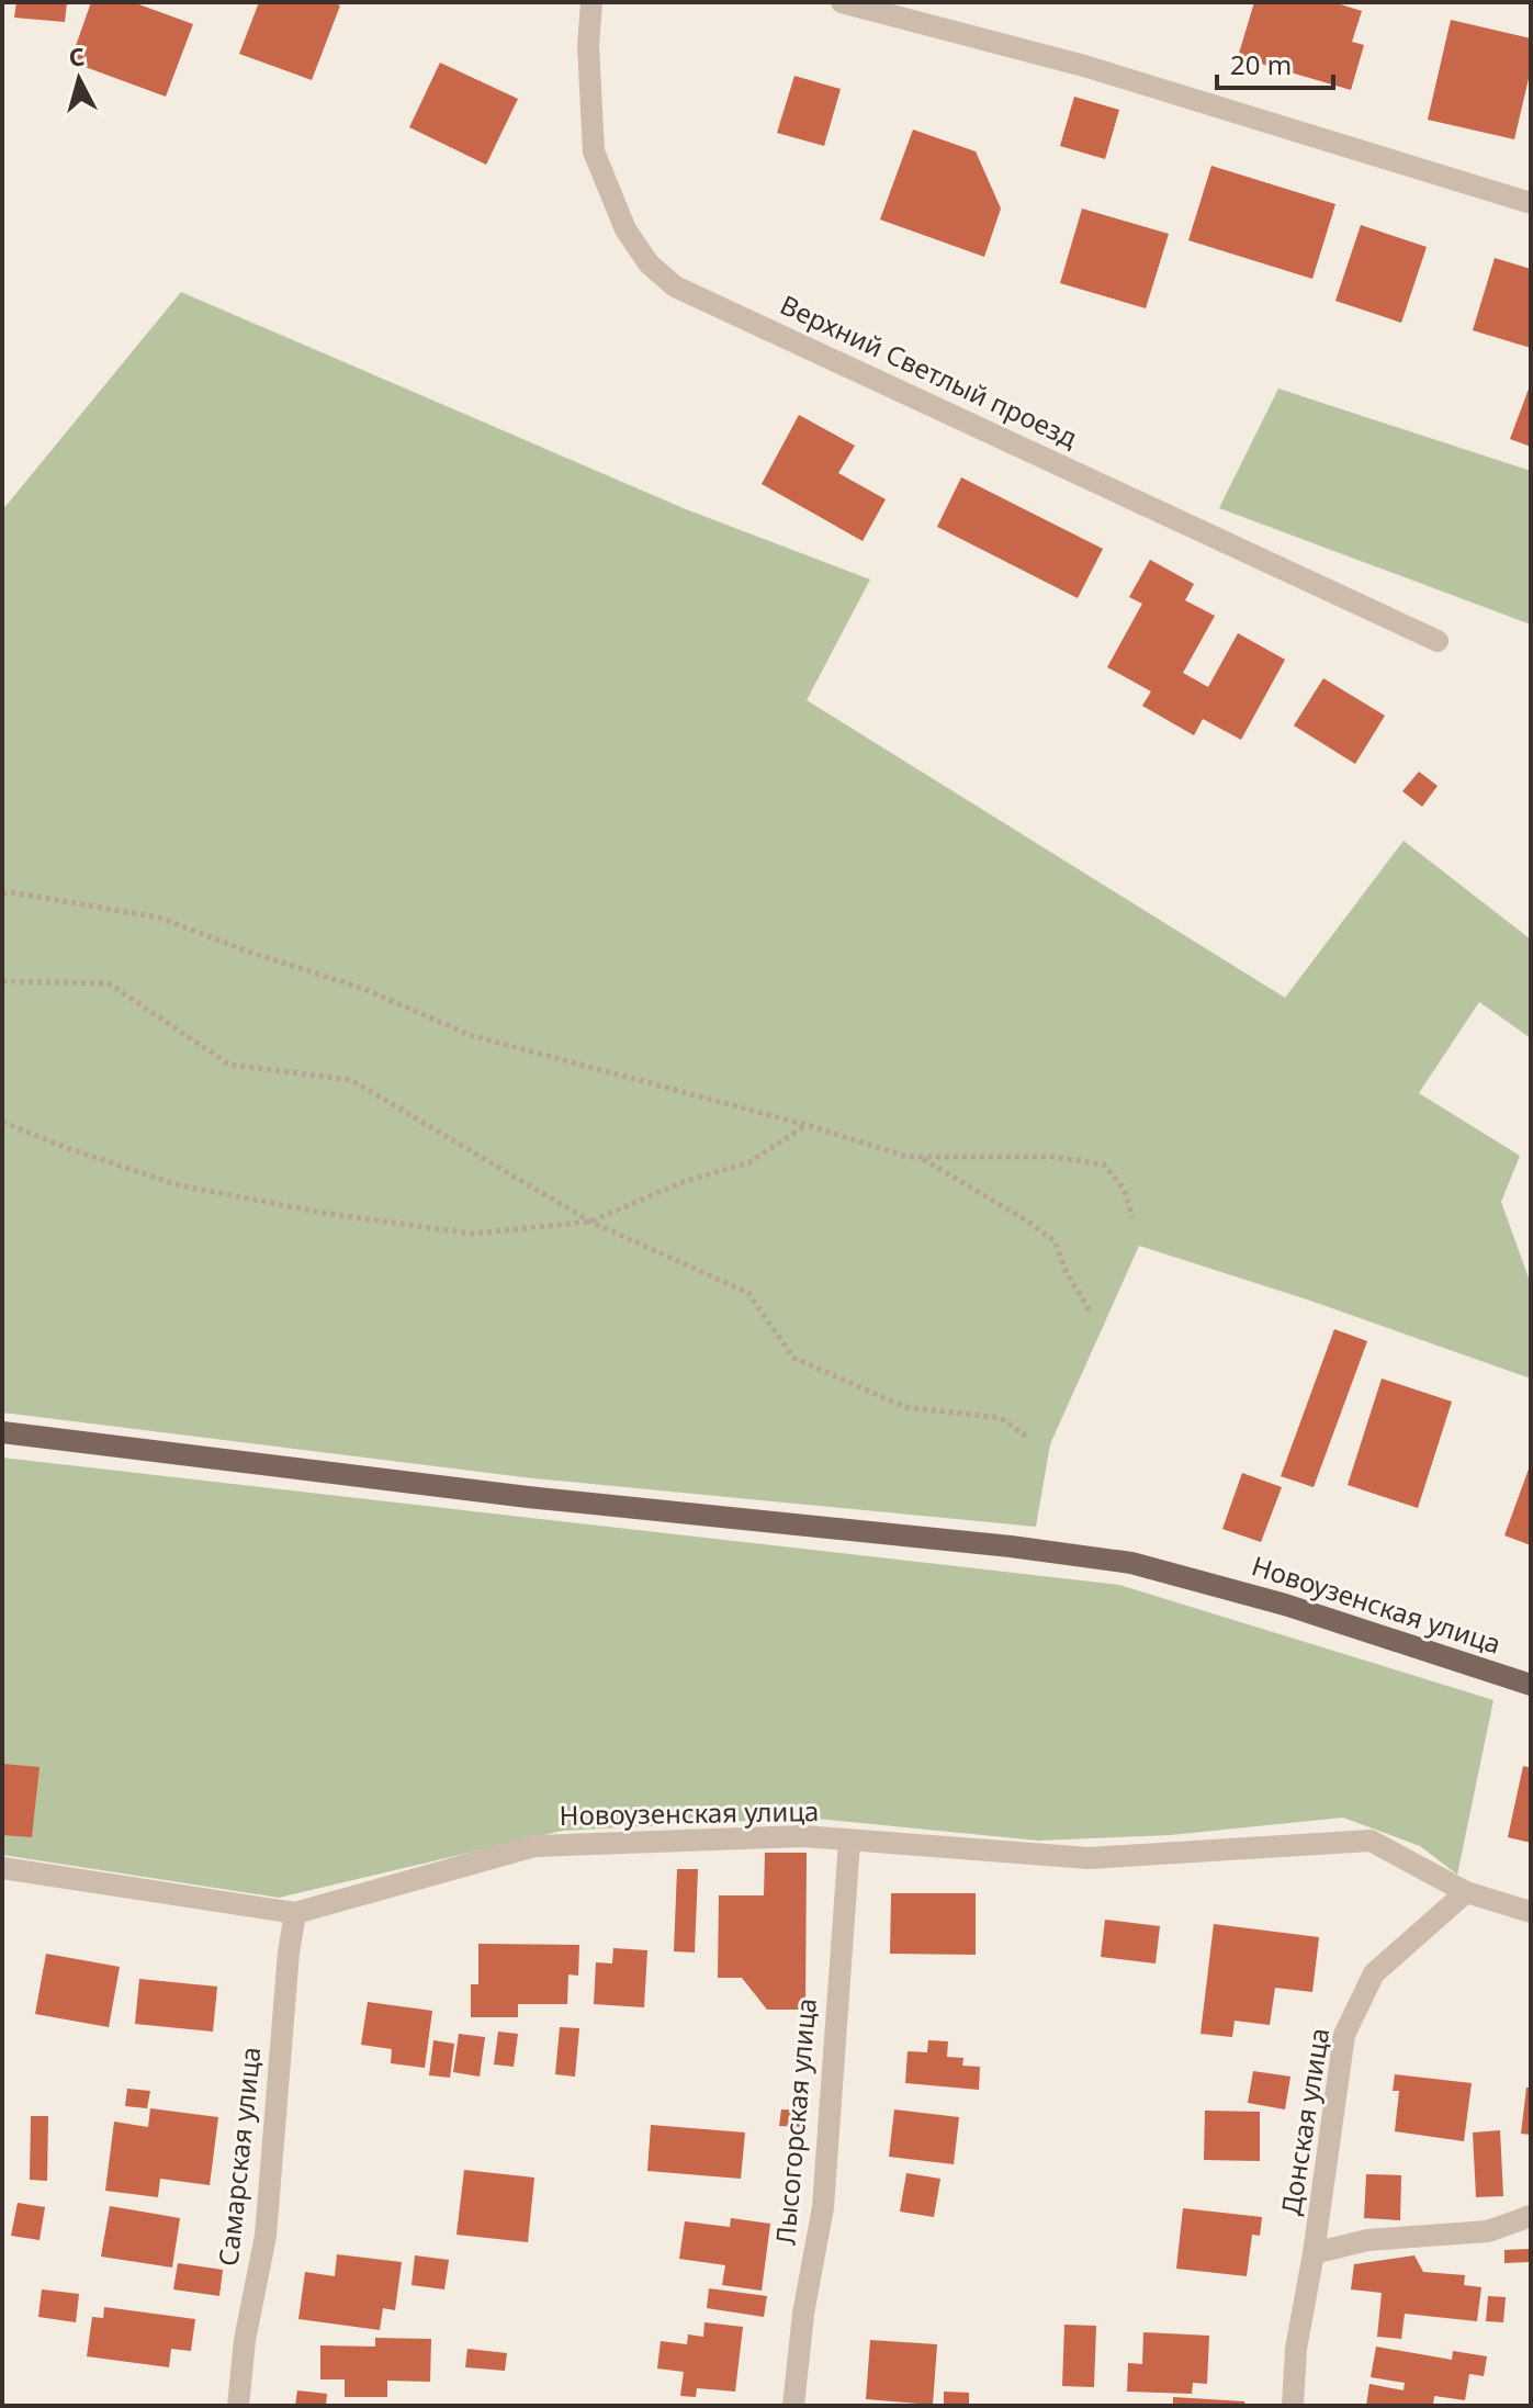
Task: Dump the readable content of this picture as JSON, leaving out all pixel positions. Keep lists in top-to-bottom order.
{
  "streets": {
    "main road": ["Новоузенская улица"],
    "street": [
      "Верхний Светлый проезд",
      "Лысогорская улица",
      "Донская улица",
      "Самарская улица"
    ]
  },
  "crossings": [
    ["Новоузенская улица", "Лысогорская улица"],
    ["Новоузенская улица", "Донская улица"],
    ["Новоузенская улица", "Самарская улица"]
  ],
  "scale_bar": "20 m",
  "north": "top"
}
